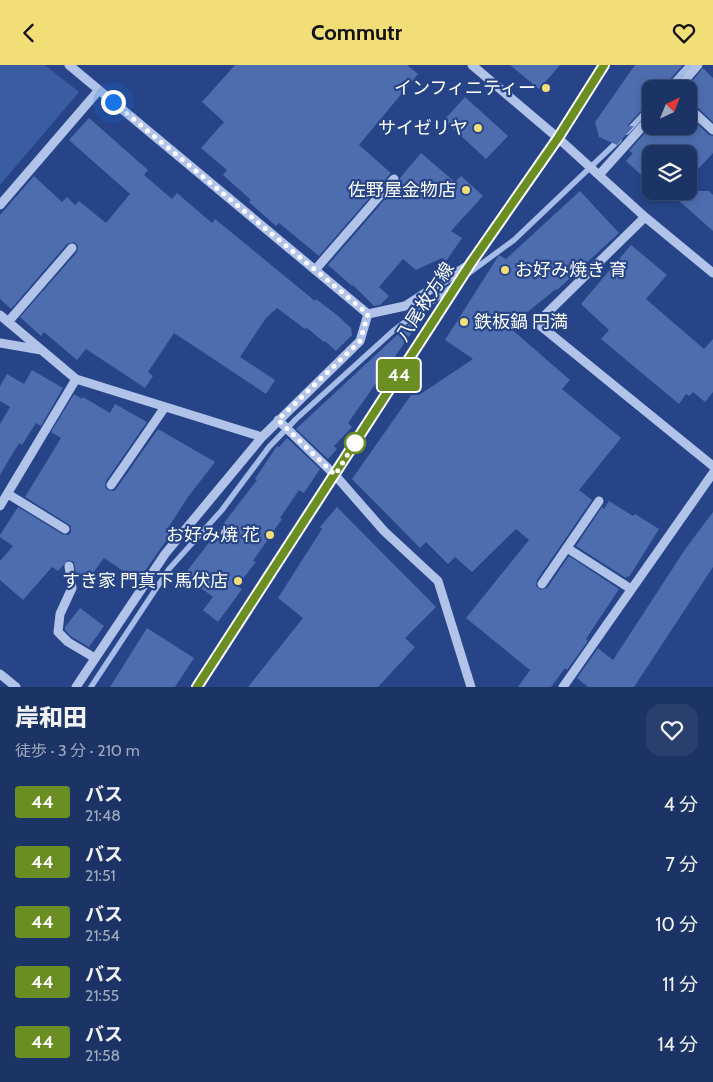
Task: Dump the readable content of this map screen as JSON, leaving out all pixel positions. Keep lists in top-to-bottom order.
{
  "streets": {
    "main road": ["八尾枚方線"]
  },
  "places": [
    "インフィニティー",
    "サイゼリヤ",
    "佐野屋金物店",
    "お好み焼き 育",
    "鉄板鍋 円満",
    "お好み焼 花",
    "すき家 門真下馬伏店"
  ],
  "lines": ["bus line 44"],
  "north": "top right",
  "page": {
    "header": "Commutr",
    "on_map": "44",
    "heading": ["岸和田", "徒歩 · 3 分 · 210 m"],
    "list": [
      {
        "mark": "44",
        "name": "バス",
        "note": "21:48",
        "value": "4 分"
      },
      {
        "mark": "44",
        "name": "バス",
        "note": "21:51",
        "value": "7 分"
      },
      {
        "mark": "44",
        "name": "バス",
        "note": "21:54",
        "value": "10 分"
      },
      {
        "mark": "44",
        "name": "バス",
        "note": "21:55",
        "value": "11 分"
      },
      {
        "mark": "44",
        "name": "バス",
        "note": "21:58",
        "value": "14 分"
      }
    ]
  }
}
